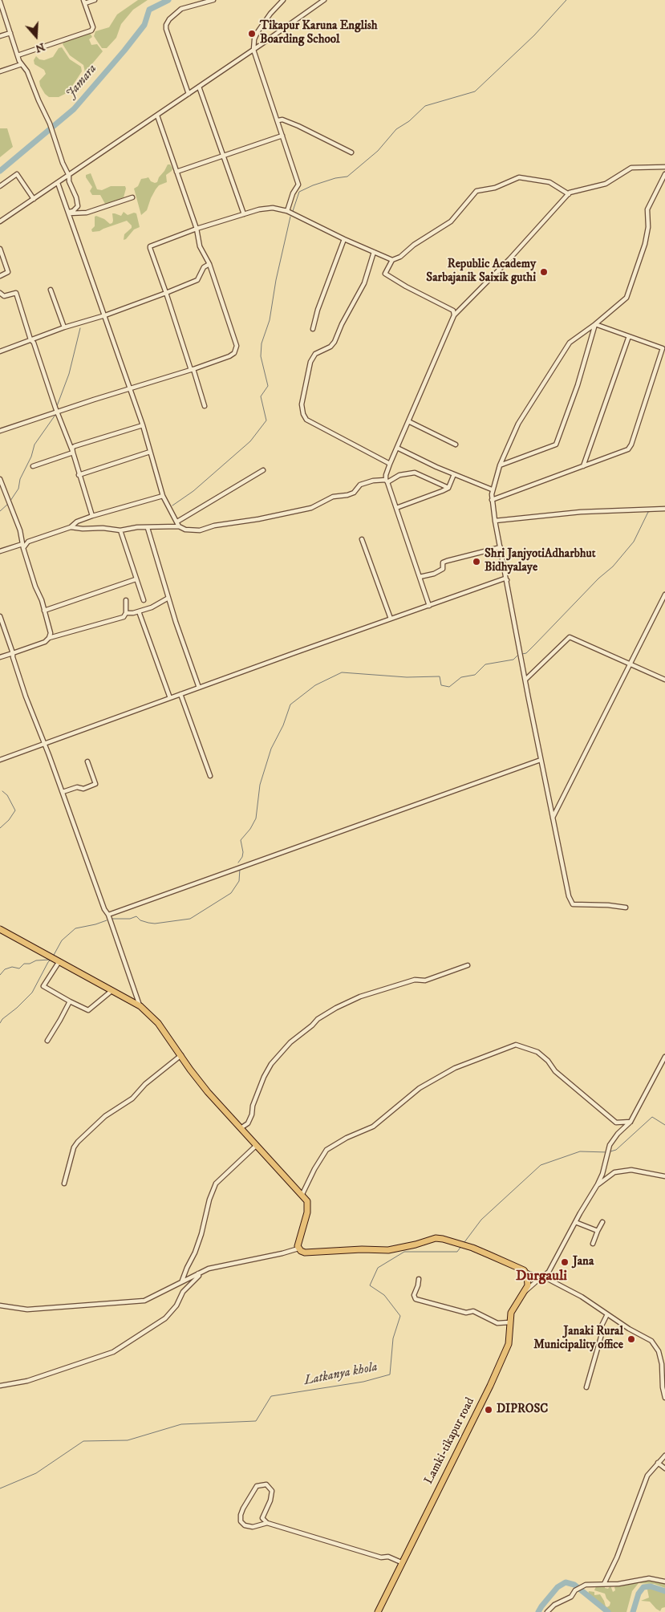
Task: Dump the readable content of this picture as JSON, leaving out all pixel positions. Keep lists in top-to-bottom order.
{
  "streets": {
    "main road": ["Lamki-tikapur road"]
  },
  "districts": ["Durgauli"],
  "water": ["Jamara", "Latkanya khola"],
  "places": [
    "Tikapur Karuna English Boarding School",
    "Republic Academy Sarbajanik Saixik guthi",
    "Shri JanjyotiAdharbhut Bidhyalaye",
    "Jana",
    "Janaki Rural Municipality office",
    "DIPROSC"
  ],
  "north": "bottom"
}
